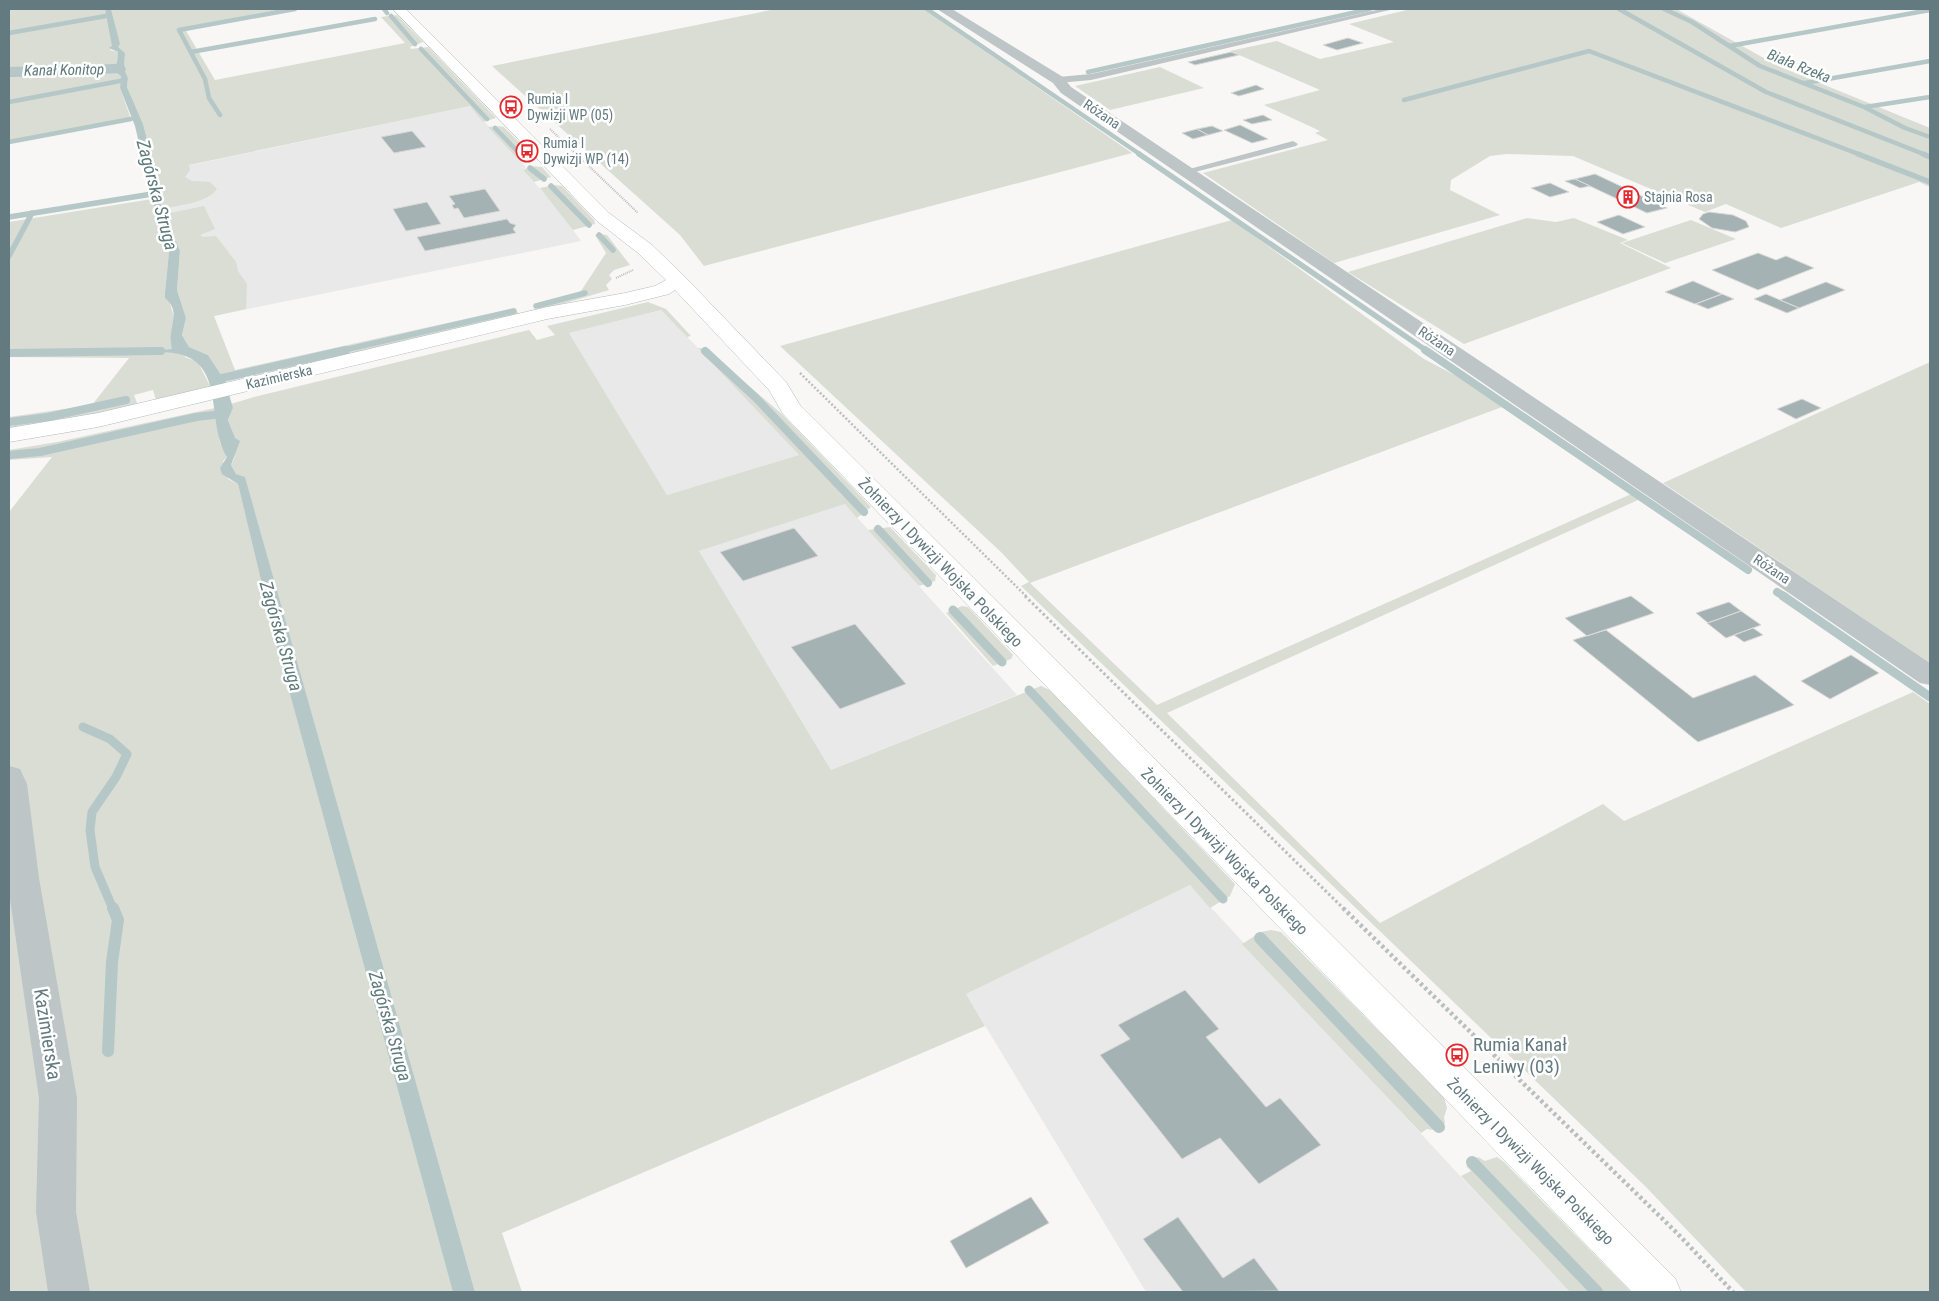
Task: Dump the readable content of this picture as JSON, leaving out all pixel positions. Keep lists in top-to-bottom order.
{
  "streets": {
    "street": ["Różana", "Kazimierska", "Żołnierzy I Dywizji Wojska Polskiego"]
  },
  "crossings": [
    ["Kazimierska", "Żołnierzy I Dywizji Wojska Polskiego"]
  ],
  "water": ["Biała Rzeka", "Kanał Konitop", "Zagórska Struga"],
  "places": {
    "bus stop": ["Rumia I Dywizji WP (05)", "Rumia I Dywizji WP (14)", "Rumia Kanał Leniwy (03)"],
    "building": ["Stajnia Rosa"]
  }
}
